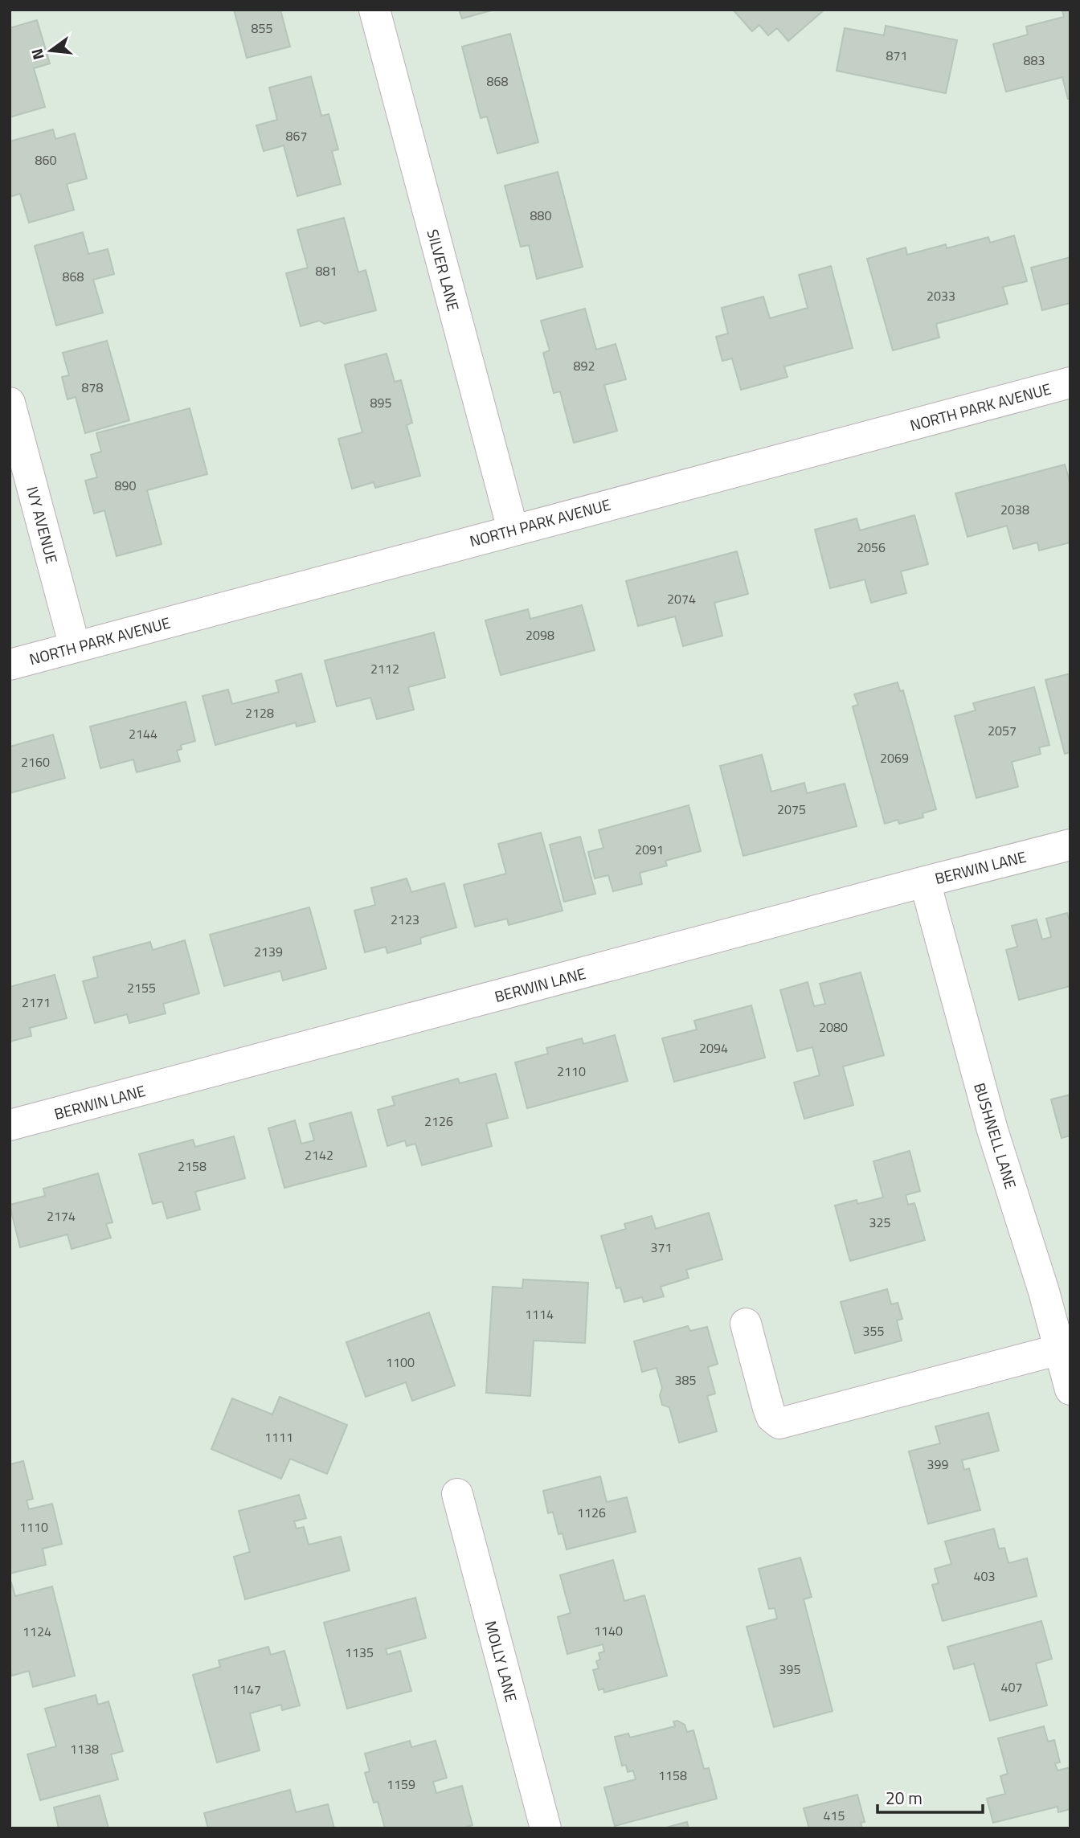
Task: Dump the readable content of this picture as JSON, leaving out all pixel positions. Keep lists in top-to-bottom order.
{
  "streets": {
    "street": [
      "SILVER LANE",
      "NORTH PARK AVENUE",
      "IVY AVENUE",
      "BERWIN LANE",
      "BUSHNELL LANE",
      "MOLLY LANE"
    ]
  },
  "crossings": [
    ["SILVER LANE", "NORTH PARK AVENUE"],
    ["NORTH PARK AVENUE", "IVY AVENUE"],
    ["BERWIN LANE", "BUSHNELL LANE"]
  ],
  "house_numbers": [
    "855",
    "871",
    "883",
    "868",
    "867",
    "860",
    "880",
    "881",
    "868",
    "2033",
    "892",
    "878",
    "895",
    "890",
    "2038",
    "2056",
    "2074",
    "2098",
    "2112",
    "2128",
    "2057",
    "2144",
    "2069",
    "2160",
    "2075",
    "2091",
    "2123",
    "2139",
    "2155",
    "2171",
    "2080",
    "2094",
    "2110",
    "2126",
    "2142",
    "2158",
    "2174",
    "325",
    "371",
    "1114",
    "355",
    "1100",
    "385",
    "1111",
    "399",
    "1126",
    "1110",
    "403",
    "1140",
    "1124",
    "1135",
    "395",
    "407",
    "1147",
    "1138",
    "1158",
    "1159",
    "415"
  ],
  "scale_bar": "20 m",
  "north": "left"
}
